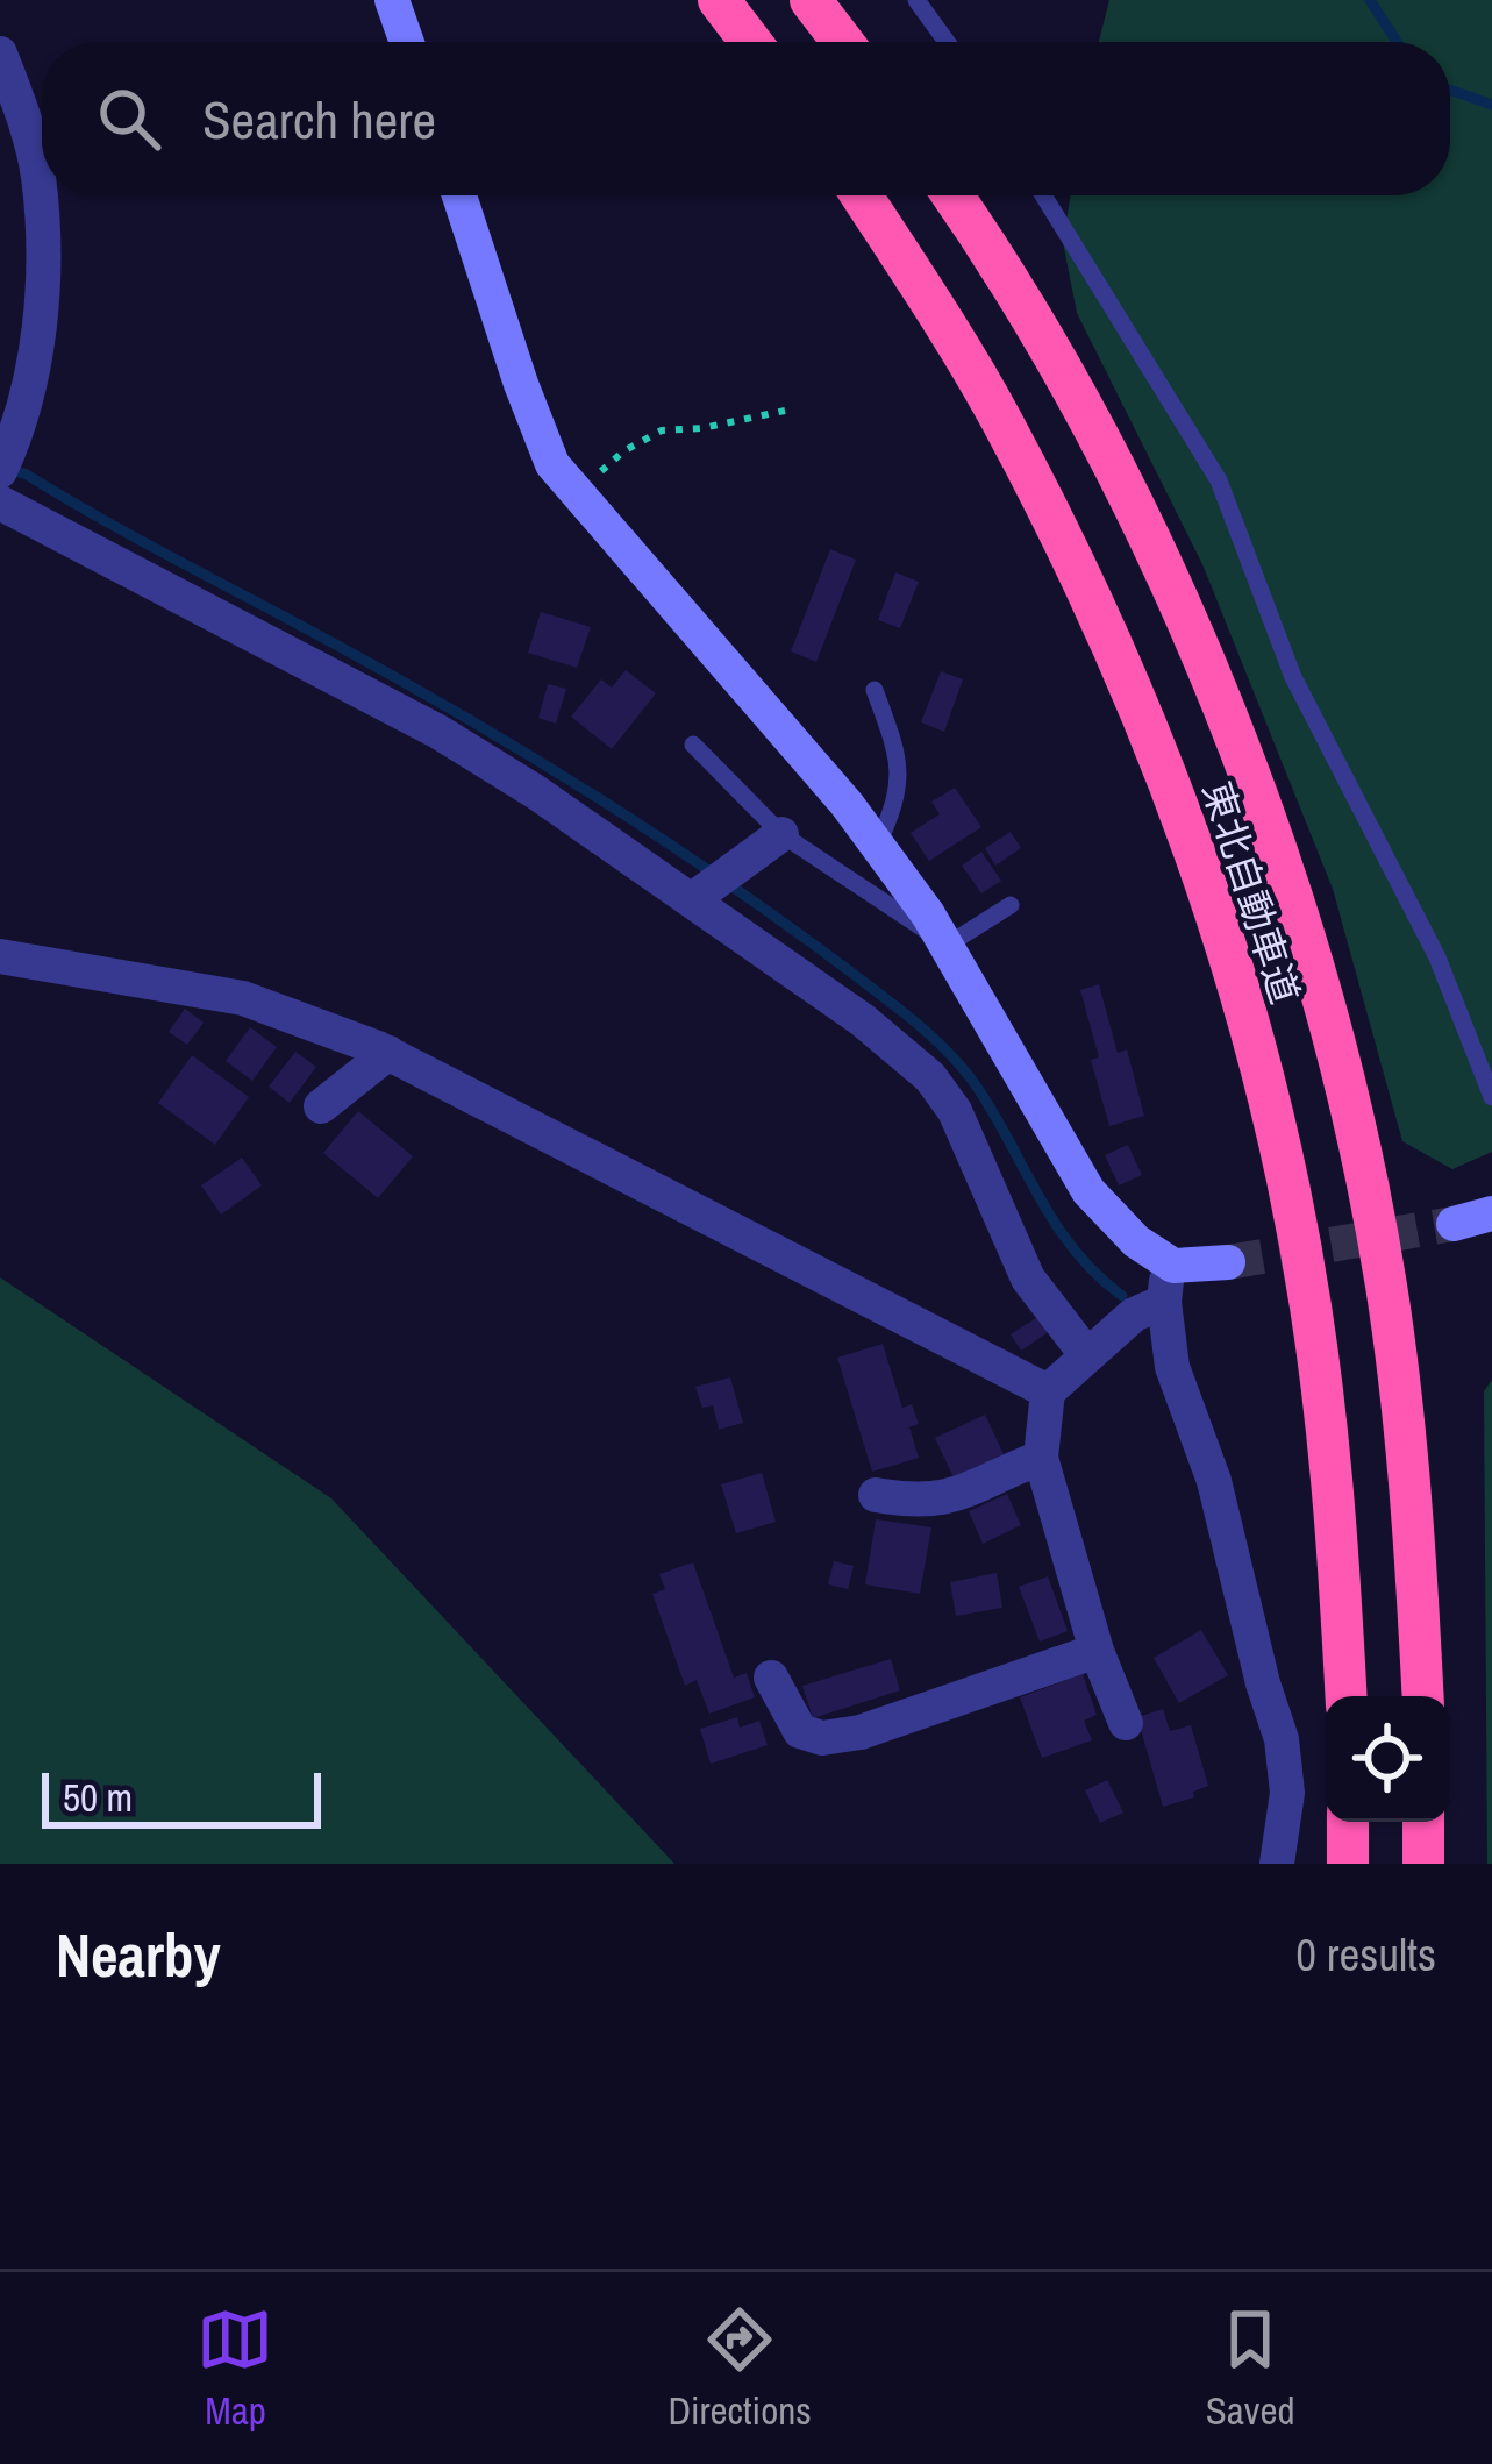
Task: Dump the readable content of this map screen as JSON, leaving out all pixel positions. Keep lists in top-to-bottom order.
{
  "streets": {
    "highway": ["東北自動車道"]
  },
  "scale_bar": "50 m",
  "page": {
    "search": "Search here",
    "scale": "50 m",
    "heading": ["Nearby", "0 results"],
    "nav": ["Map", "Directions", "Saved"]
  }
}
